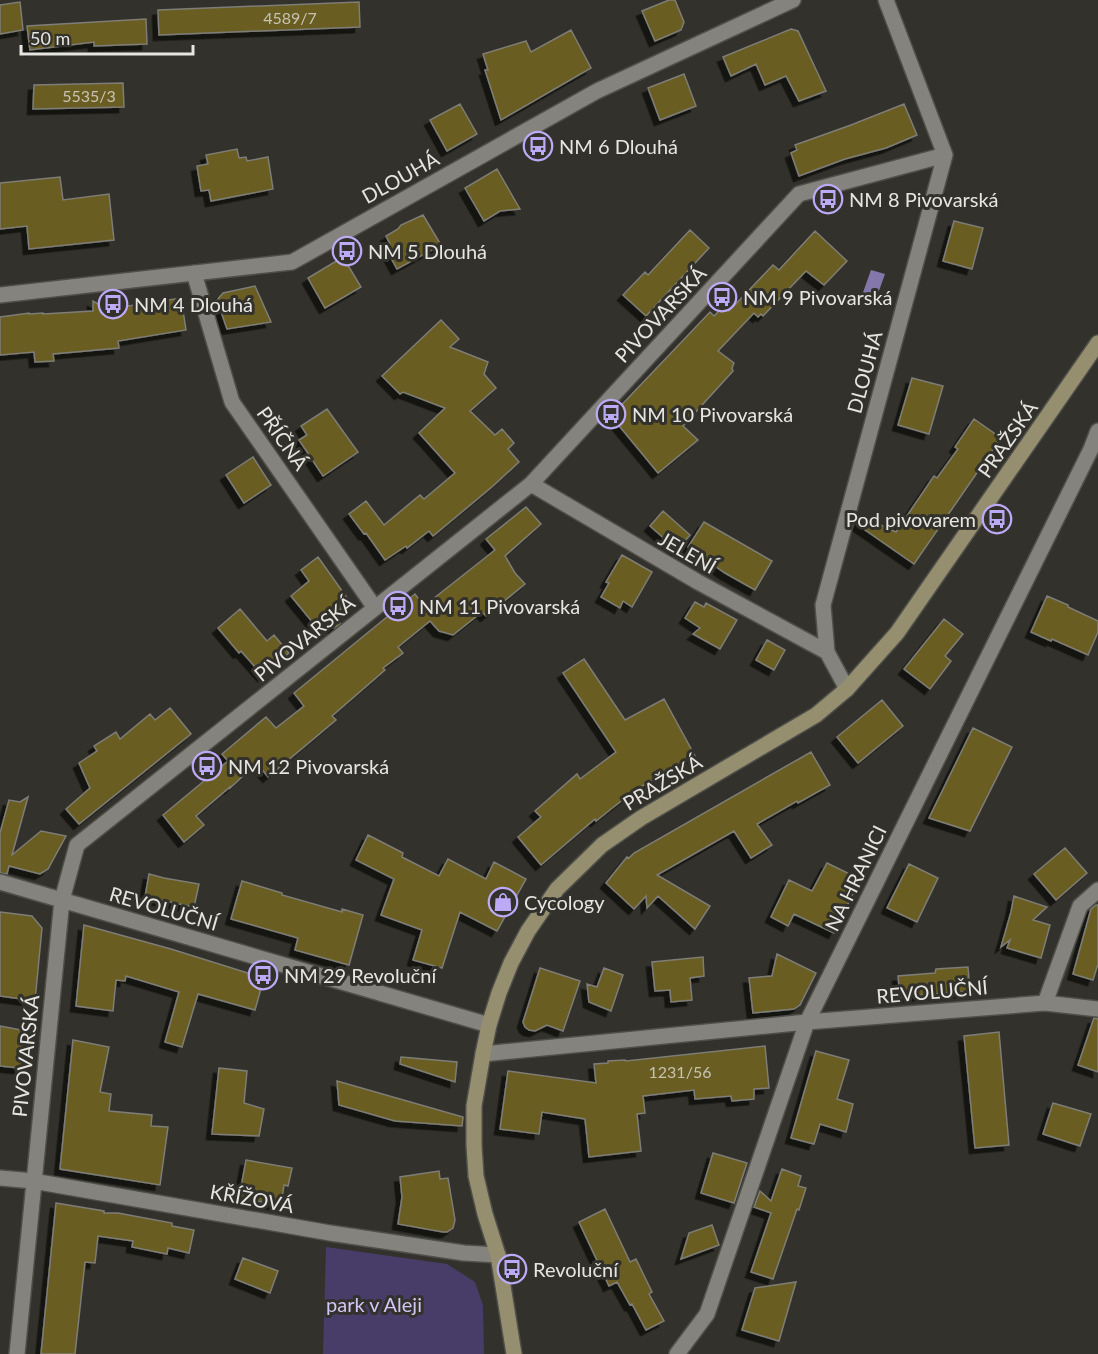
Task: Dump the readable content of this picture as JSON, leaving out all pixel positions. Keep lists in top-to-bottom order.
{
  "streets": {
    "main road": ["PRAŽSKÁ"],
    "street": [
      "DLOUHÁ",
      "PIVOVARSKÁ",
      "PŘÍČNÁ",
      "JELENÍ",
      "NA HRANICI",
      "REVOLUČNÍ",
      "KŘÍŽOVÁ"
    ]
  },
  "crossings": [
    ["DLOUHÁ", "PIVOVARSKÁ"],
    ["DLOUHÁ", "PŘÍČNÁ"],
    ["DLOUHÁ", "PRAŽSKÁ"],
    ["DLOUHÁ", "JELENÍ"],
    ["PIVOVARSKÁ", "PŘÍČNÁ"],
    ["PIVOVARSKÁ", "JELENÍ"],
    ["PIVOVARSKÁ", "REVOLUČNÍ"],
    ["PIVOVARSKÁ", "KŘÍŽOVÁ"],
    ["PRAŽSKÁ", "REVOLUČNÍ"],
    ["PRAŽSKÁ", "KŘÍŽOVÁ"],
    ["NA HRANICI", "REVOLUČNÍ"]
  ],
  "parks": ["park v Aleji"],
  "places": {
    "bus stop": [
      "NM 6 Dlouhá",
      "NM 8 Pivovarská",
      "NM 5 Dlouhá",
      "NM 9 Pivovarská",
      "NM 4 Dlouhá",
      "NM 10 Pivovarská",
      "Pod pivovarem",
      "NM 11 Pivovarská",
      "NM 12 Pivovarská",
      "NM 29 Revoluční",
      "Revoluční"
    ],
    "shop": ["Cycology"]
  },
  "house_numbers": ["4589/7", "5535/3", "1231/56"],
  "scale_bar": "50 m"
}
